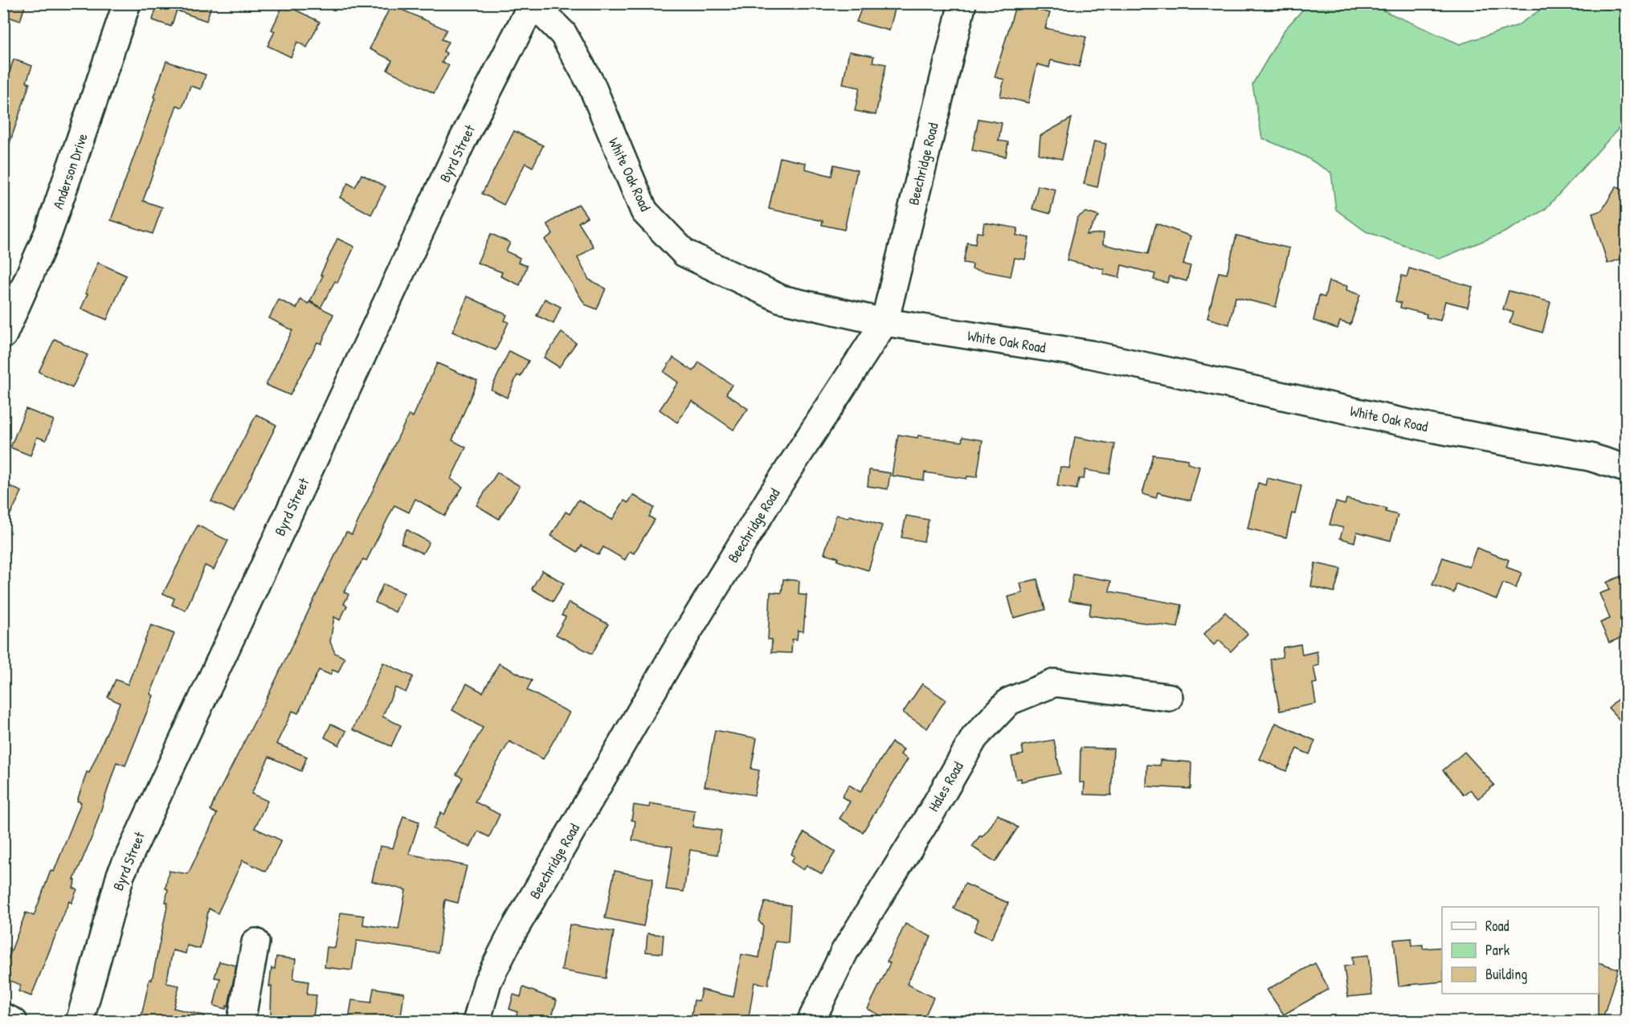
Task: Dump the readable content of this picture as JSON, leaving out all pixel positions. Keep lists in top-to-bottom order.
{
  "streets": {
    "street": [
      "Byrd Street",
      "Beechridge Road",
      "Anderson Drive",
      "White Oak Road",
      "Hales Road"
    ]
  },
  "crossings": [
    ["Byrd Street", "White Oak Road"],
    ["Beechridge Road", "White Oak Road"]
  ],
  "legend": ["Road", "Park", "Building"]
}
